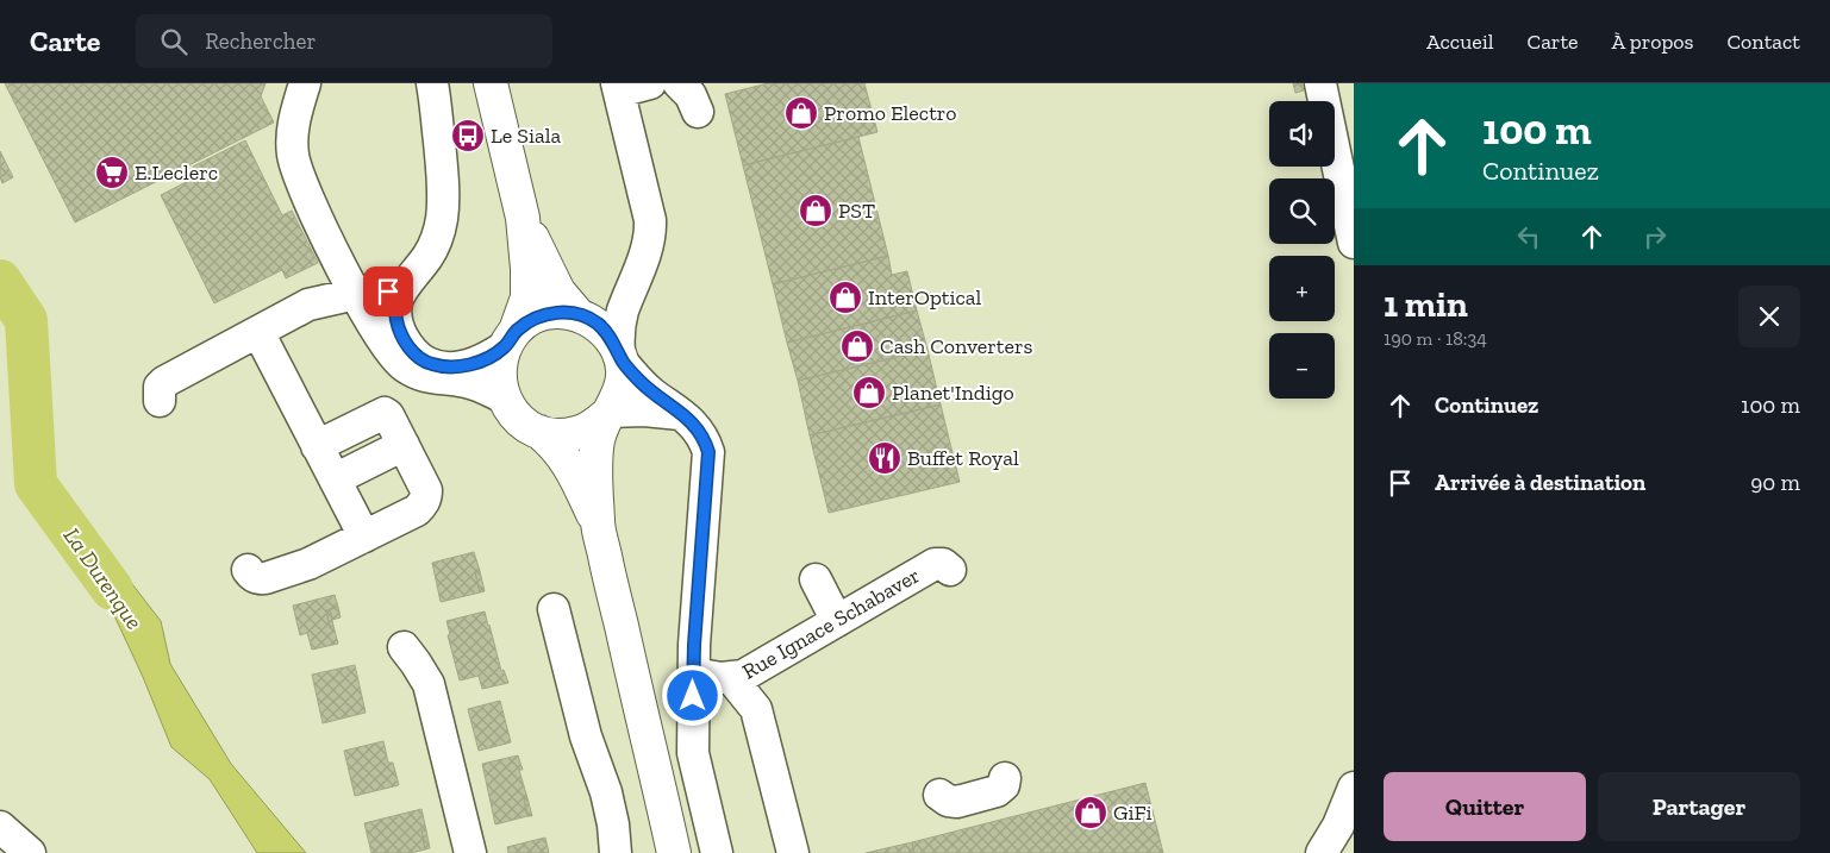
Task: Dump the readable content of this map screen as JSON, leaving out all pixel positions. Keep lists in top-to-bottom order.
{
  "streets": {
    "street": ["Rue Ignace Schabaver"]
  },
  "water": ["La Durenque"],
  "places": {
    "shop": [
      "Promo Electro",
      "PST",
      "InterOptical",
      "Cash Converters",
      "Planet'Indigo",
      "GiFi"
    ],
    "bus stop": ["Le Siala"],
    "supermarket": ["E.Leclerc"],
    "restaurant": ["Buffet Royal"]
  },
  "page": {
    "header": "Carte",
    "search": "Rechercher",
    "nav": [
      "Accueil",
      "Carte",
      "À propos",
      "Contact"
    ],
    "turn": ["100 m", "Continuez"],
    "map_buttons": ["+", "−"],
    "heading": ["1 min", "190 m · 18:34"],
    "list": [
      {
        "name": "Continuez",
        "value": "100 m"
      },
      {
        "name": "Arrivée à destination",
        "value": "90 m"
      }
    ],
    "buttons": ["Quitter", "Partager"]
  }
}
